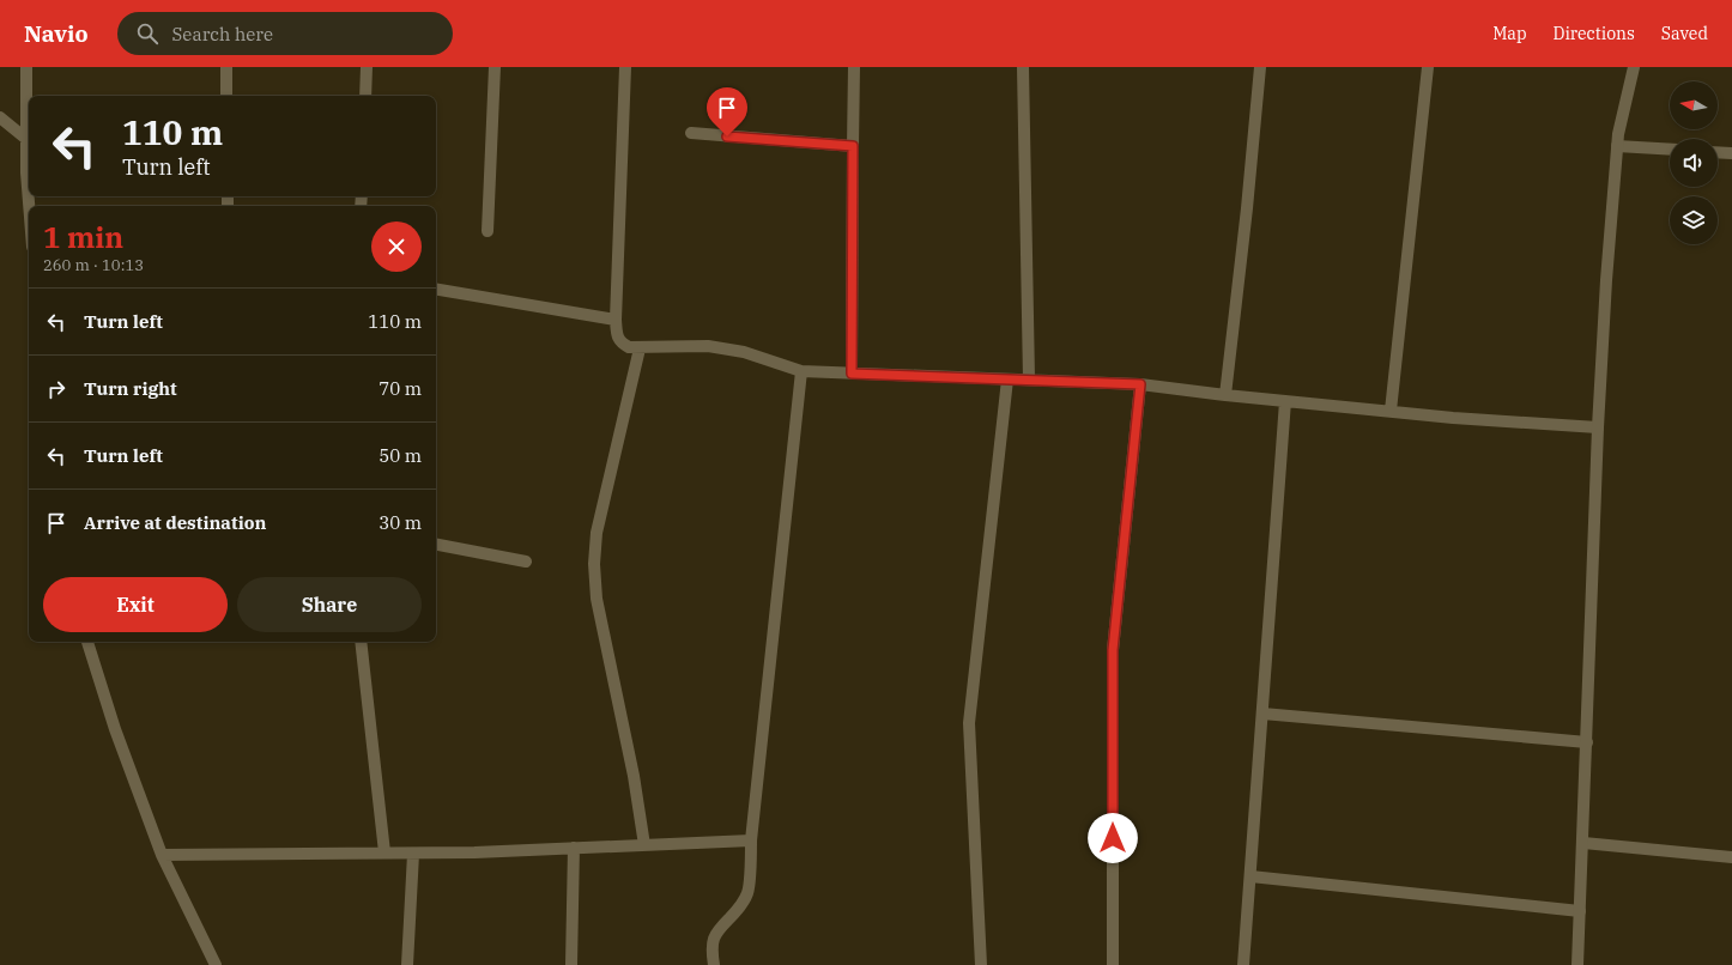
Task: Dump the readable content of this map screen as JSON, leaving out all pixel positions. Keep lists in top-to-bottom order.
{
  "north": "left",
  "page": {
    "header": "Navio",
    "search": "Search here",
    "nav": ["Map", "Directions", "Saved"],
    "turn": ["110 m", "Turn left"],
    "heading": ["1 min", "260 m · 10:13"],
    "list": [
      {
        "name": "Turn left",
        "value": "110 m"
      },
      {
        "name": "Turn right",
        "value": "70 m"
      },
      {
        "name": "Turn left",
        "value": "50 m"
      },
      {
        "name": "Arrive at destination",
        "value": "30 m"
      }
    ],
    "buttons": ["Exit", "Share"]
  }
}
